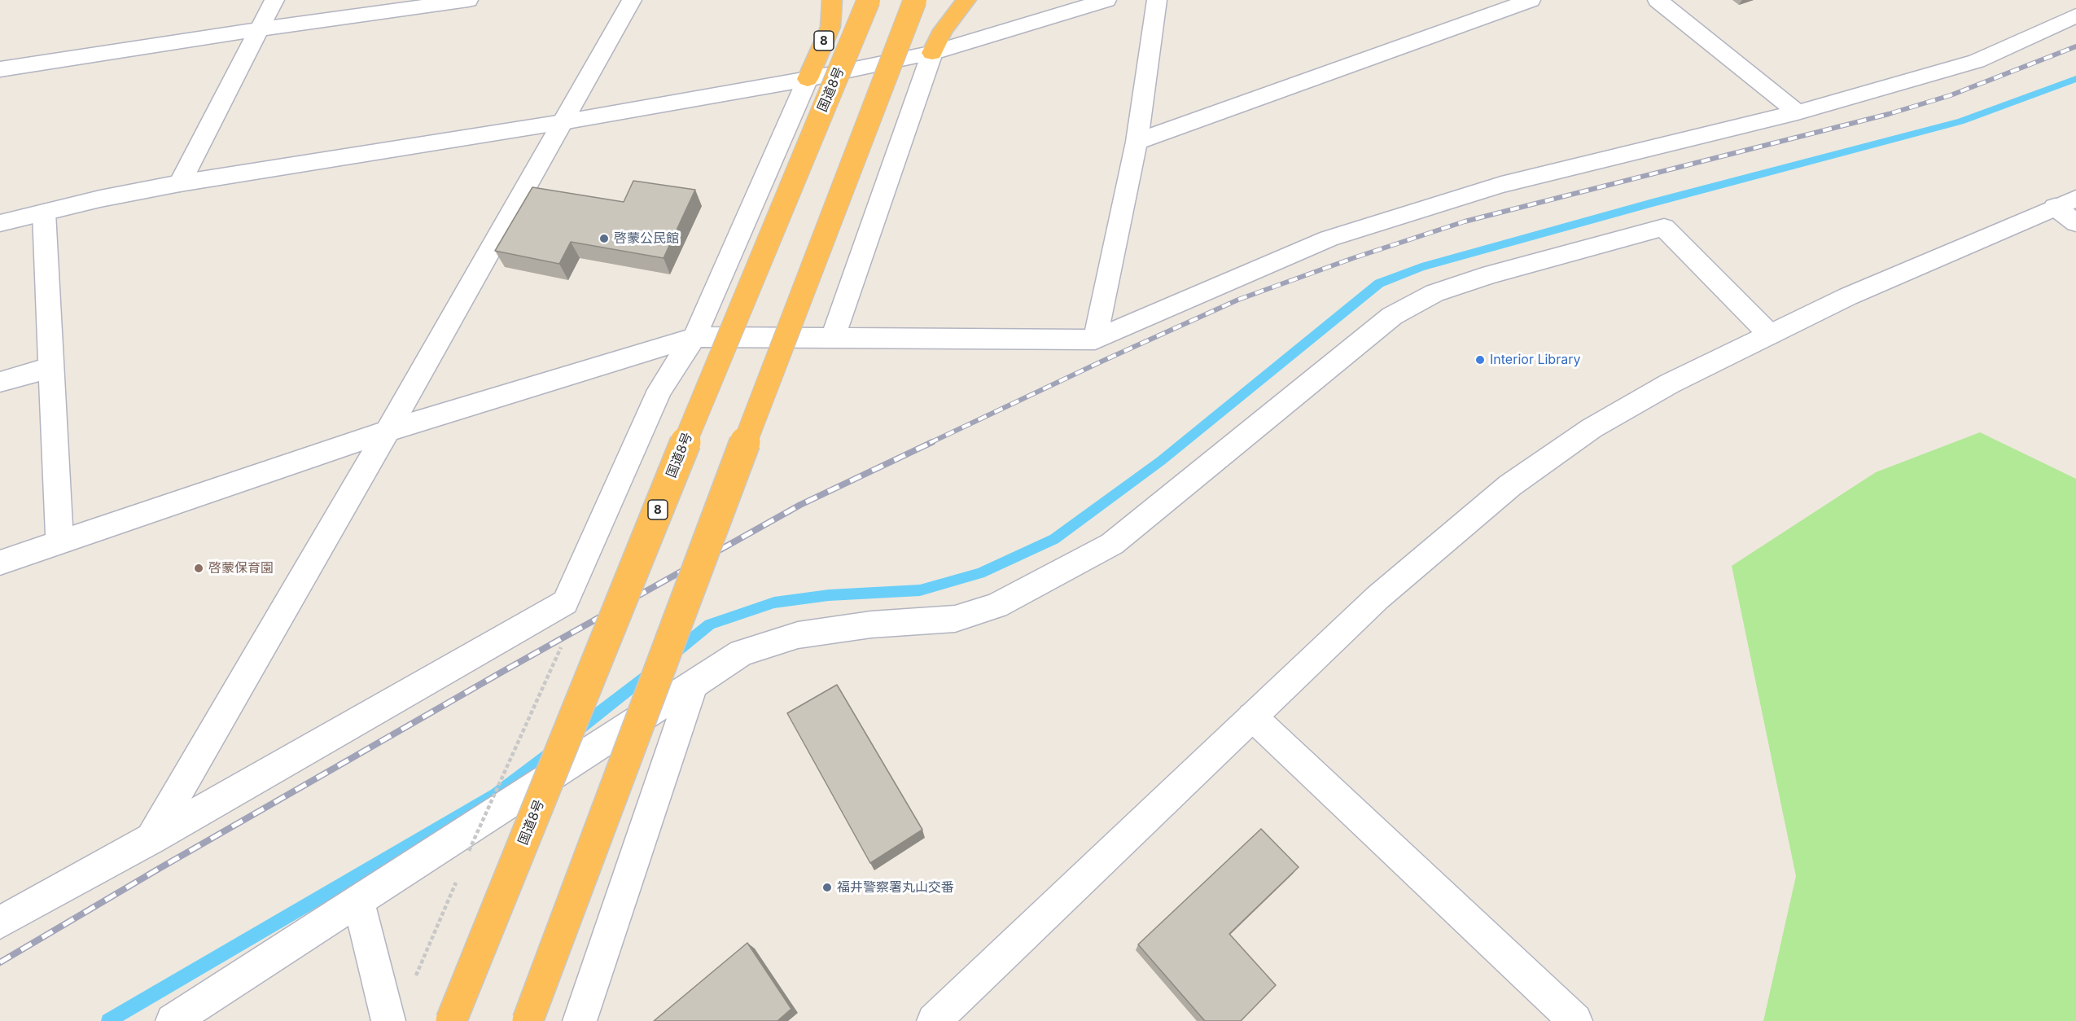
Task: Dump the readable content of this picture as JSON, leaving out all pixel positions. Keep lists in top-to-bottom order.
{
  "streets": {
    "highway": ["8", "国道8号"]
  },
  "places": [
    "啓蒙公民館",
    "Interior Library",
    "啓蒙保育園",
    "福井警察署丸山交番"
  ]
}
